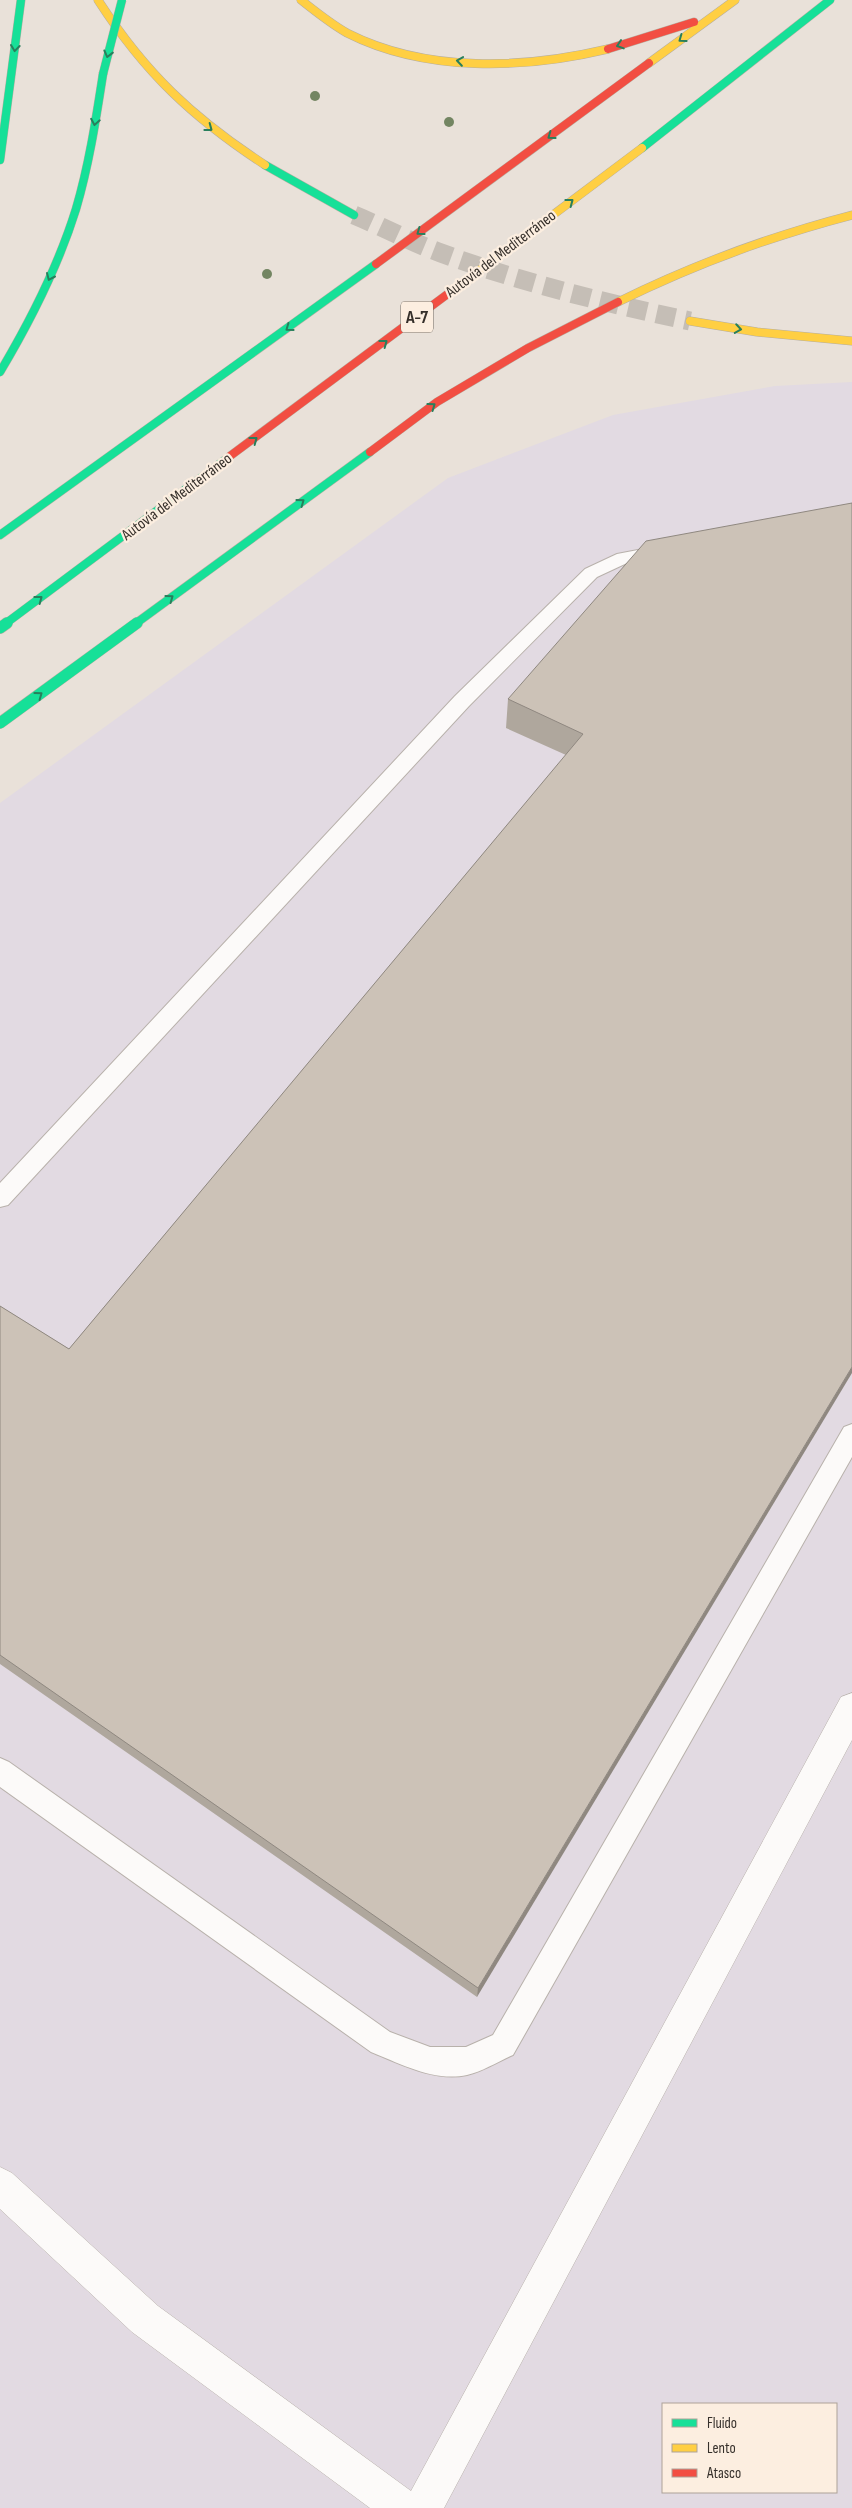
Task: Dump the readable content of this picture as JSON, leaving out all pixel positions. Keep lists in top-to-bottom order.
{
  "streets": {
    "highway": ["Autovía del Mediterráneo", "A-7"]
  },
  "legend": ["Fluido", "Lento", "Atasco"]
}
